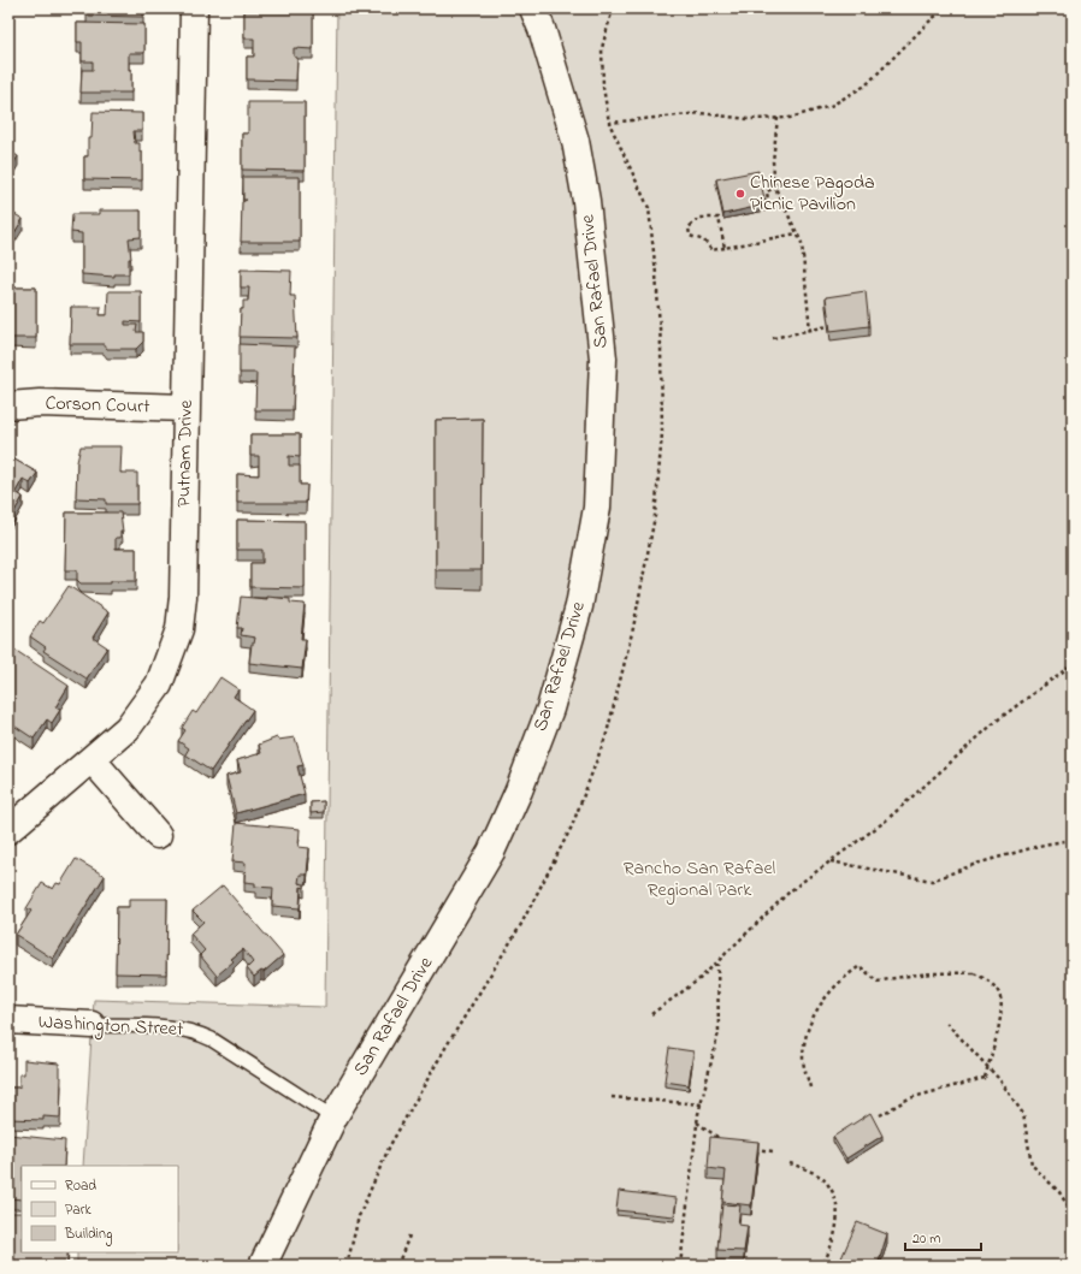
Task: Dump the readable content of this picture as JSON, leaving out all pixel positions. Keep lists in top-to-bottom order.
{
  "streets": {
    "street": [
      "San Rafael Drive",
      "Corson Court",
      "Putnam Drive",
      "Washington Street"
    ]
  },
  "crossings": [
    ["San Rafael Drive", "Washington Street"],
    ["Corson Court", "Putnam Drive"]
  ],
  "parks": ["Rancho San Rafael Regional Park"],
  "places": ["Chinese Pagoda Picnic Pavilion"],
  "legend": ["Road", "Park", "Building"],
  "scale_bar": "20 m"
}
